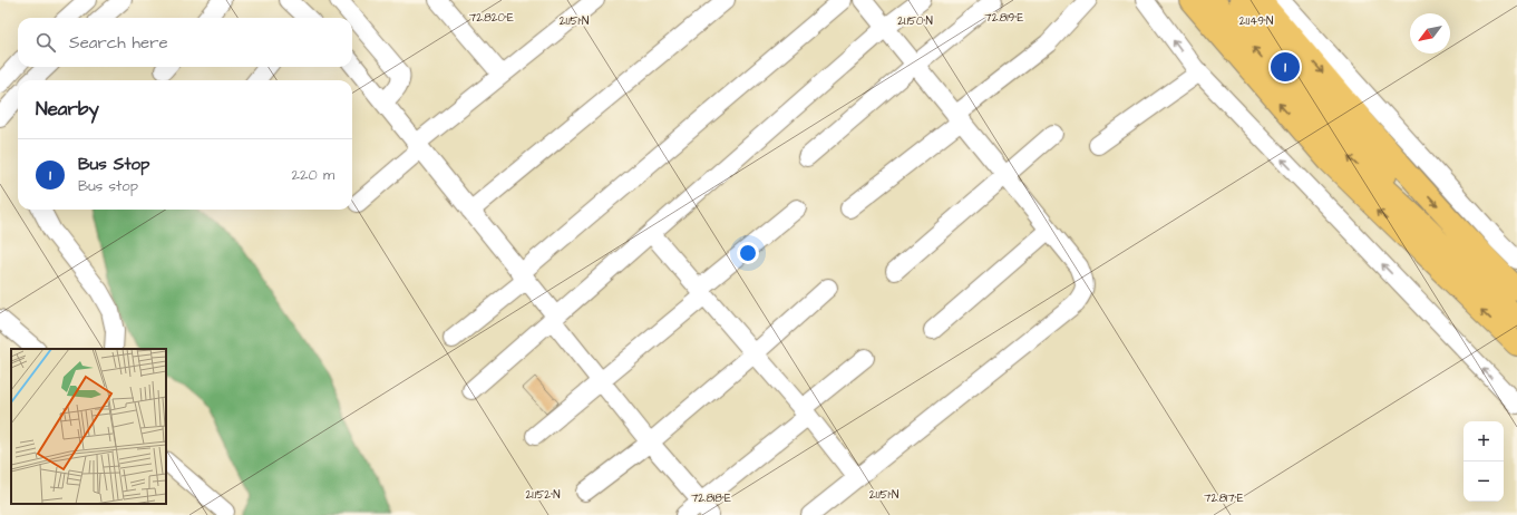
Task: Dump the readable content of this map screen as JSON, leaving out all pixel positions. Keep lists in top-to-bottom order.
{
  "north": "bottom left",
  "page": {
    "search": "Search here",
    "pins": "1",
    "heading": "Nearby",
    "list": [
      {
        "mark": "1",
        "name": "Bus Stop",
        "note": "Bus stop",
        "value": "220 m"
      }
    ],
    "map_buttons": ["+", "−"]
  },
  "coordinates": [
    "72.820°E",
    "72.819°E",
    "21.150°N",
    "21.149°N",
    "21.151°N",
    "21.152°N",
    "72.818°E",
    "72.817°E"
  ]
}
